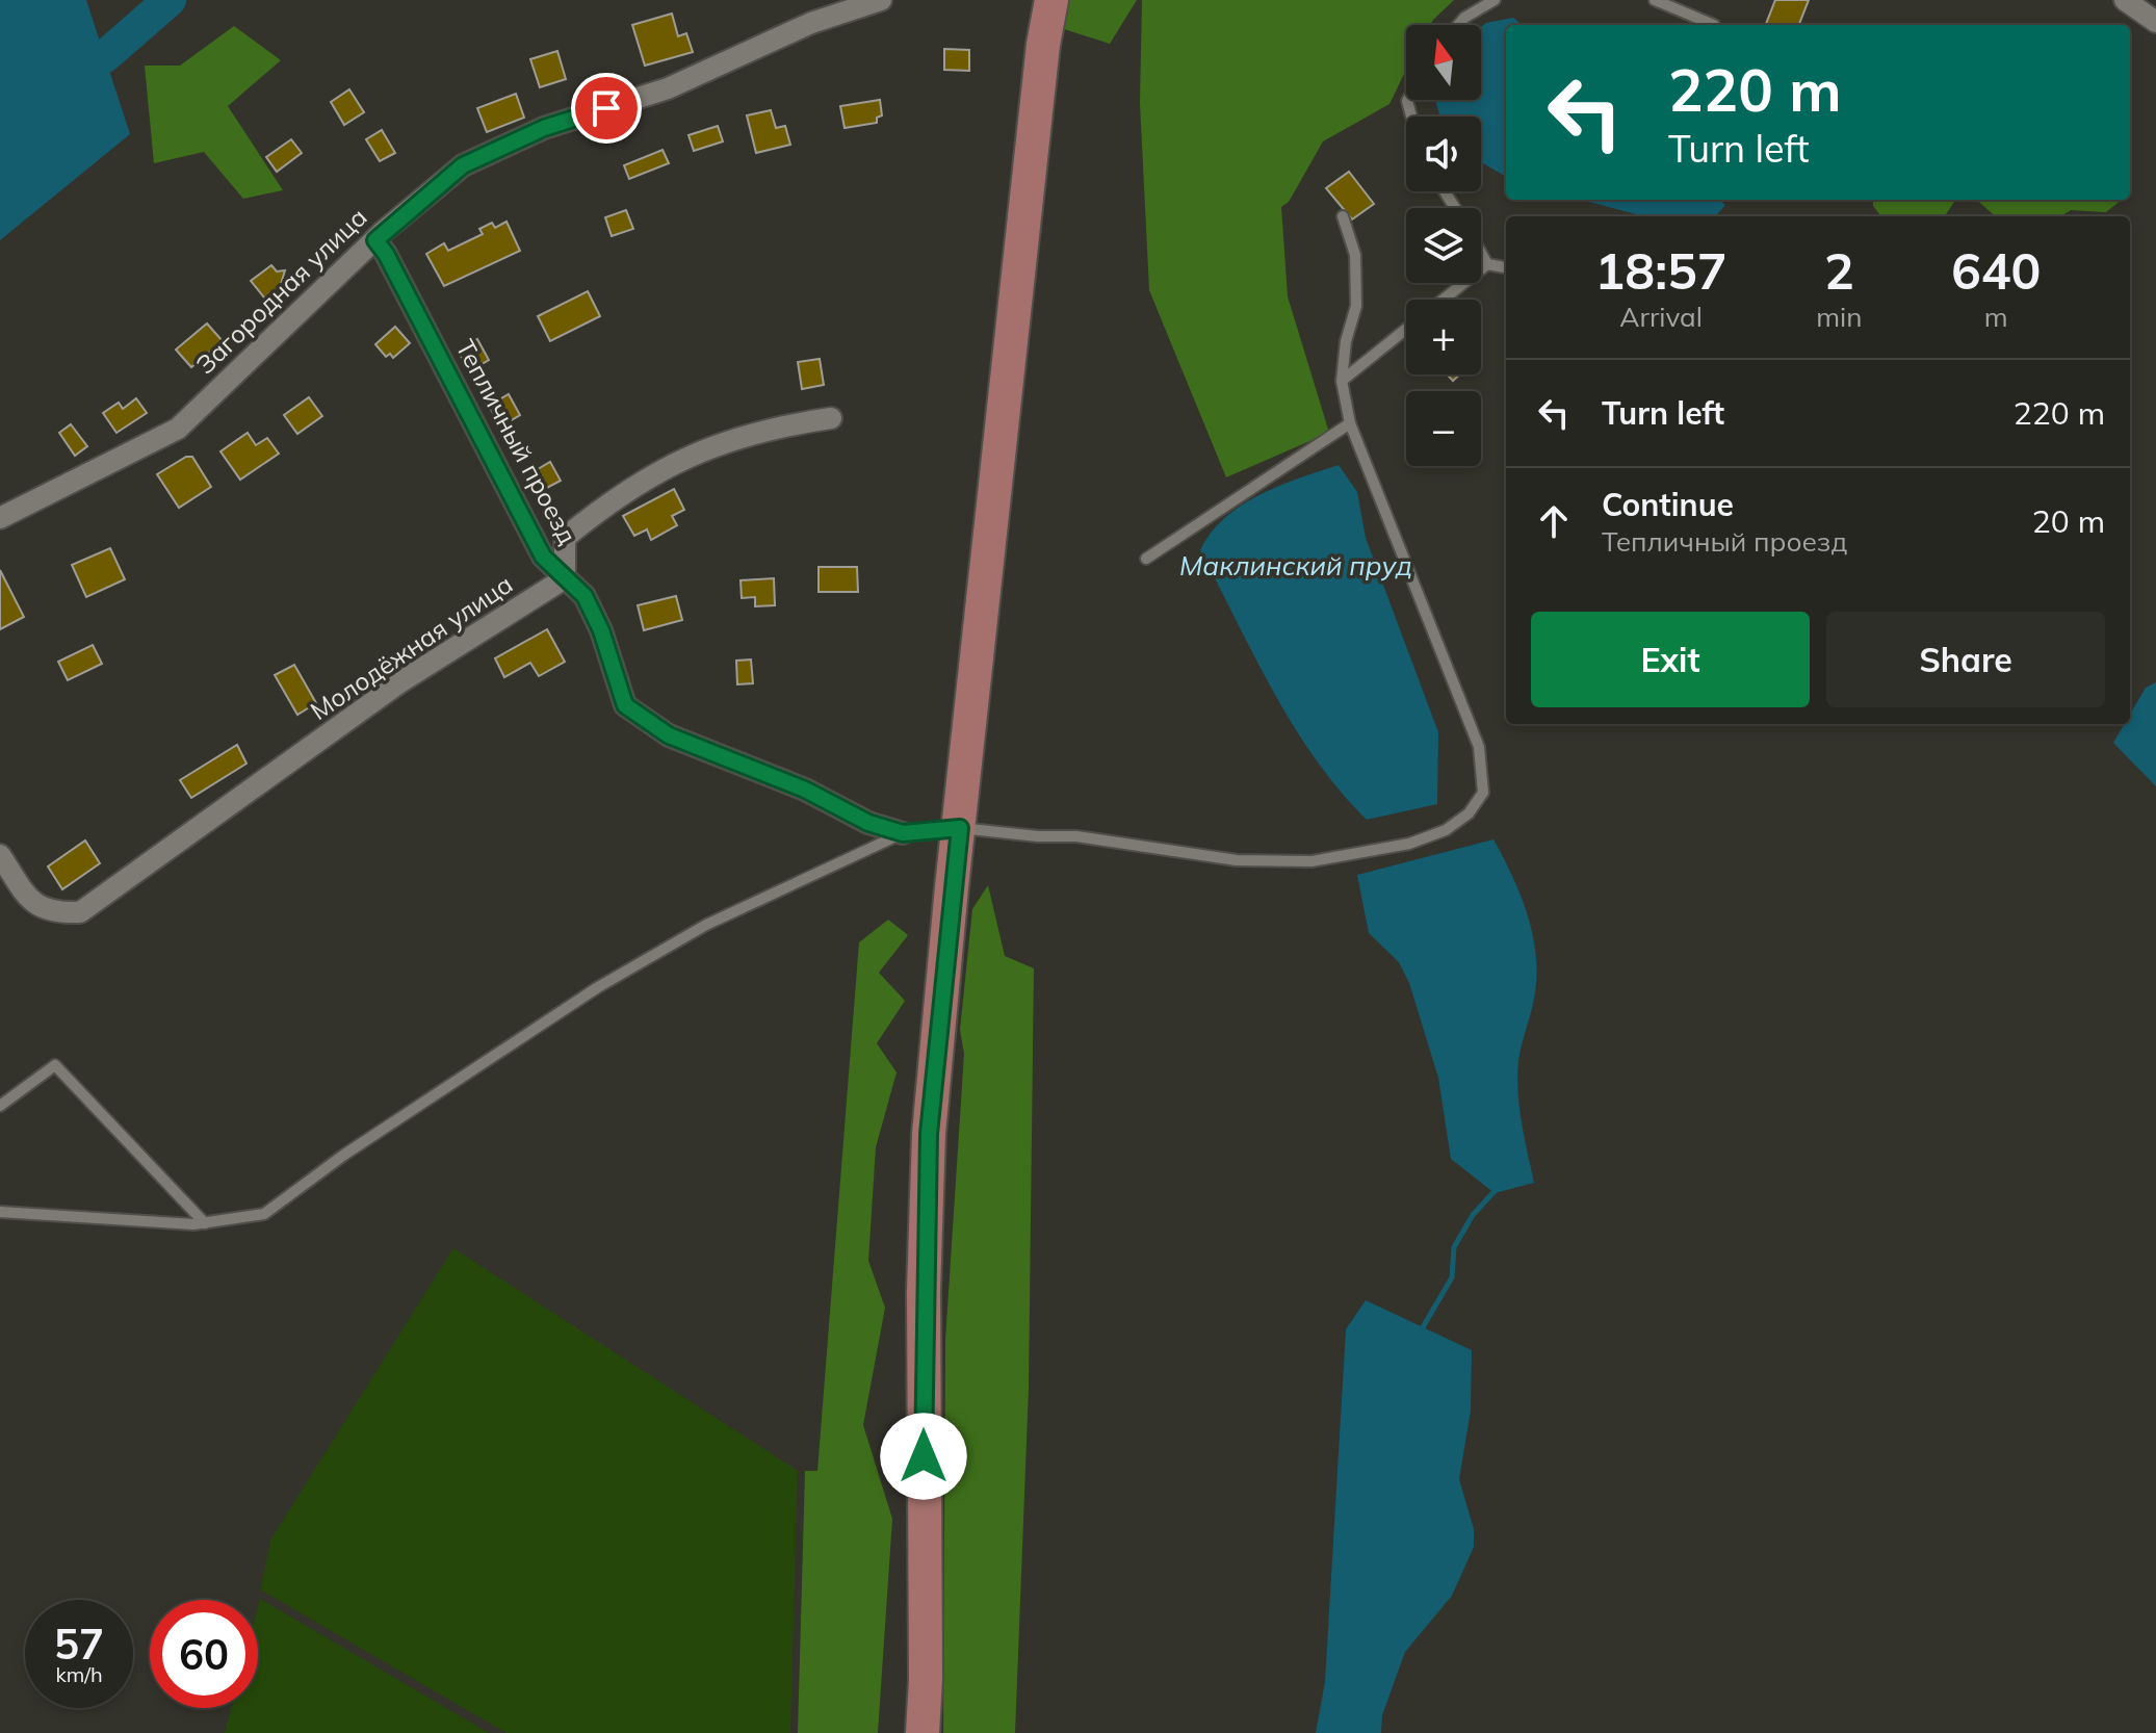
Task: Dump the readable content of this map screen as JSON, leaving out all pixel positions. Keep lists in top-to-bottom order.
{
  "streets": {
    "street": ["Загородная улица", "Тепличный проезд", "Молодёжная улица"]
  },
  "crossings": [
    ["Загородная улица", "Тепличный проезд"],
    ["Тепличный проезд", "Молодёжная улица"]
  ],
  "water": ["Маклинский пруд"],
  "north": "top",
  "page": {
    "map_buttons": ["+", "−"],
    "turn": ["220 m", "Turn left"],
    "eta": [
      "18:57",
      "Arrival",
      "2",
      "min",
      "640",
      "m"
    ],
    "list": [
      {
        "name": "Turn left",
        "value": "220 m"
      },
      {
        "name": "Continue",
        "note": "Тепличный проезд",
        "value": "20 m"
      }
    ],
    "buttons": ["Exit", "Share"],
    "speed": "57 km/h",
    "limit": "60"
  }
}
